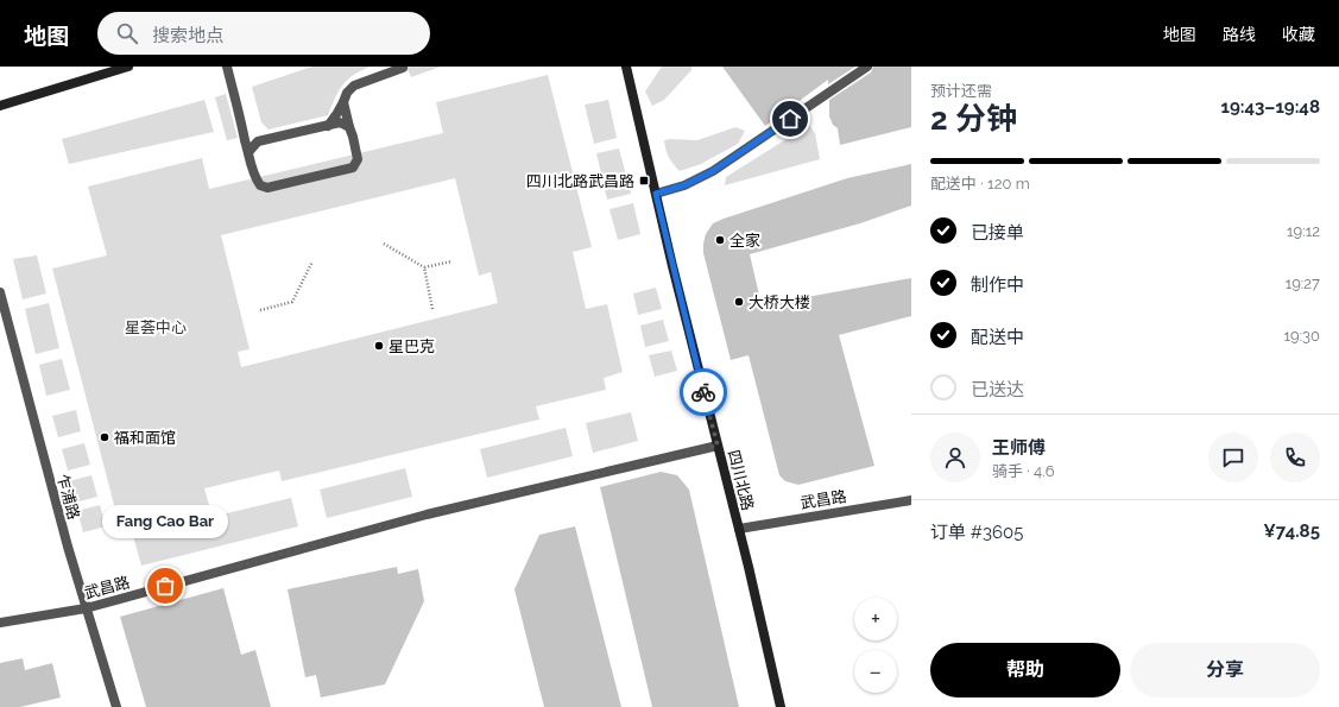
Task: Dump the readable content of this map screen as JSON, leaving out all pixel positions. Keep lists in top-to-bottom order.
{
  "streets": {
    "main road": ["四川北路"],
    "street": ["乍浦路", "武昌路"]
  },
  "crossings": [
    ["四川北路", "武昌路"],
    ["乍浦路", "武昌路"]
  ],
  "parks": ["星荟中心"],
  "places": {
    "transit": ["四川北路武昌路"],
    "other": [
      "全家",
      "大桥大楼",
      "星巴克",
      "福和面馆",
      "Fang Cao Bar"
    ]
  },
  "page": {
    "header": "地图",
    "search": "搜索地点",
    "nav": ["地图", "路线", "收藏"],
    "heading": ["2 分钟", "预计还需", "19:43–19:48"],
    "panel": [
      "王师傅",
      "骑手 · 4.6",
      "订单 #3605",
      "¥74.85"
    ],
    "bar": "配送中 · 120 m",
    "list": [
      ["已接单", "19:12"],
      ["制作中", "19:27"],
      ["配送中", "19:30"],
      "已送达"
    ],
    "bubble": "Fang Cao Bar",
    "map_buttons": ["+", "−"],
    "buttons": ["帮助", "分享"]
  }
}
